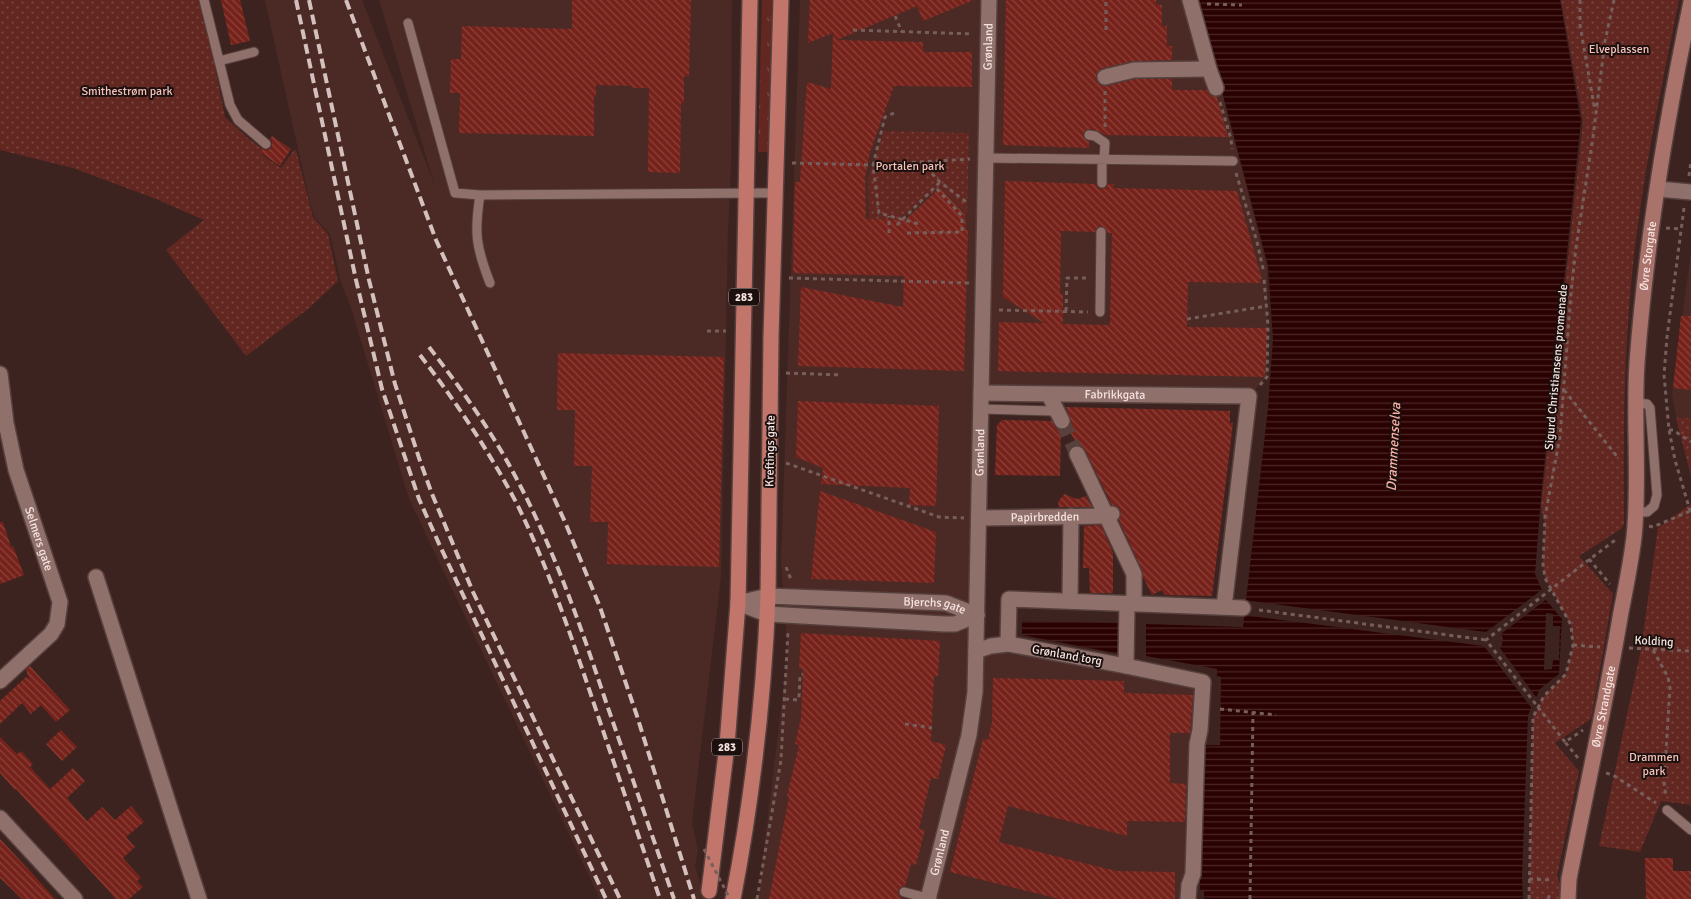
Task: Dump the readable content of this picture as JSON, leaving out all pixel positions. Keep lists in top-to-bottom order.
{
  "streets": {
    "main road": ["283", "Kreftings gate"],
    "street": [
      "Grønland",
      "Øvre Storgate",
      "Fabrikkgata",
      "Papirbredden",
      "Selmers gate",
      "Bjerchs gate",
      "Grønland torg",
      "Øvre Strandgate"
    ],
    "path": ["Sigurd Christiansens promenade", "Kolding"]
  },
  "crossings": [
    ["Grønland", "Fabrikkgata"],
    ["Grønland", "Papirbredden"],
    ["Grønland", "Bjerchs gate"],
    ["Grønland", "Grønland torg"],
    ["Øvre Storgate", "Øvre Strandgate"],
    ["283", "Bjerchs gate"],
    ["Kreftings gate", "Bjerchs gate"],
    ["Kolding", "Øvre Strandgate"]
  ],
  "water": ["Drammenselva"],
  "parks": [
    "Elveplassen",
    "Smithestrøm park",
    "Portalen park",
    "Drammen park"
  ]
}
